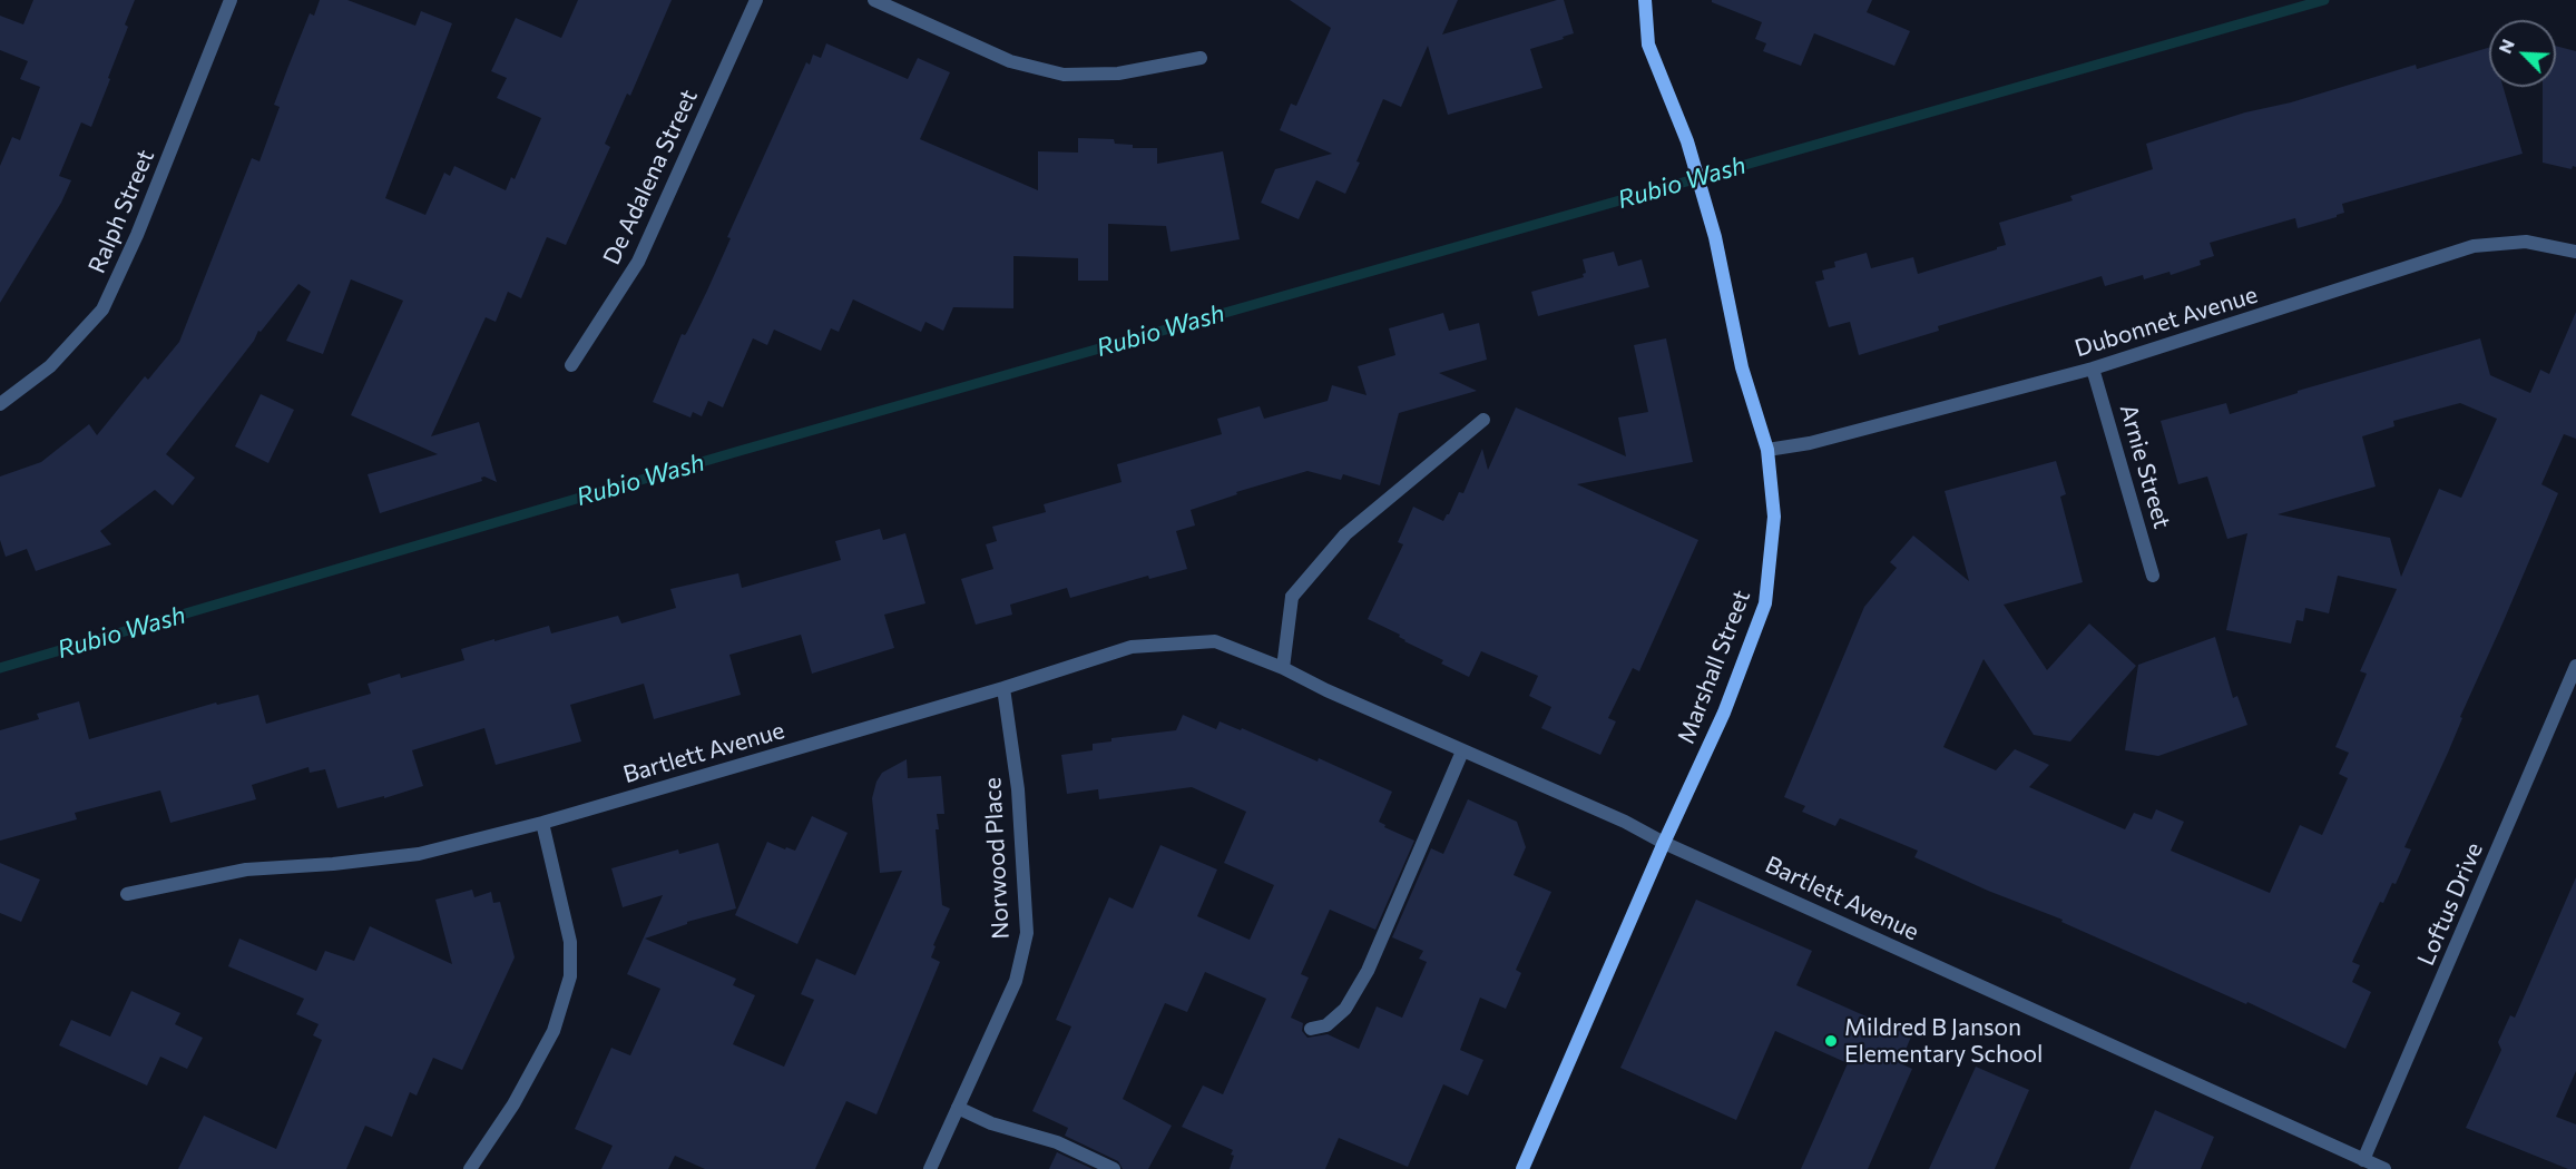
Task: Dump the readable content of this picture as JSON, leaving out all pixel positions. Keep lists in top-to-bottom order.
{
  "streets": {
    "street": [
      "De Adalena Street",
      "Ralph Street",
      "Dubonnet Avenue",
      "Arnie Street",
      "Marshall Street",
      "Bartlett Avenue",
      "Norwood Place",
      "Loftus Drive"
    ]
  },
  "crossings": [
    ["Dubonnet Avenue", "Arnie Street"],
    ["Dubonnet Avenue", "Marshall Street"],
    ["Marshall Street", "Bartlett Avenue"],
    ["Bartlett Avenue", "Norwood Place"],
    ["Bartlett Avenue", "Loftus Drive"]
  ],
  "water": ["Rubio Wash"],
  "places": ["Mildred B Janson Elementary School"],
  "north": "top left"
}
